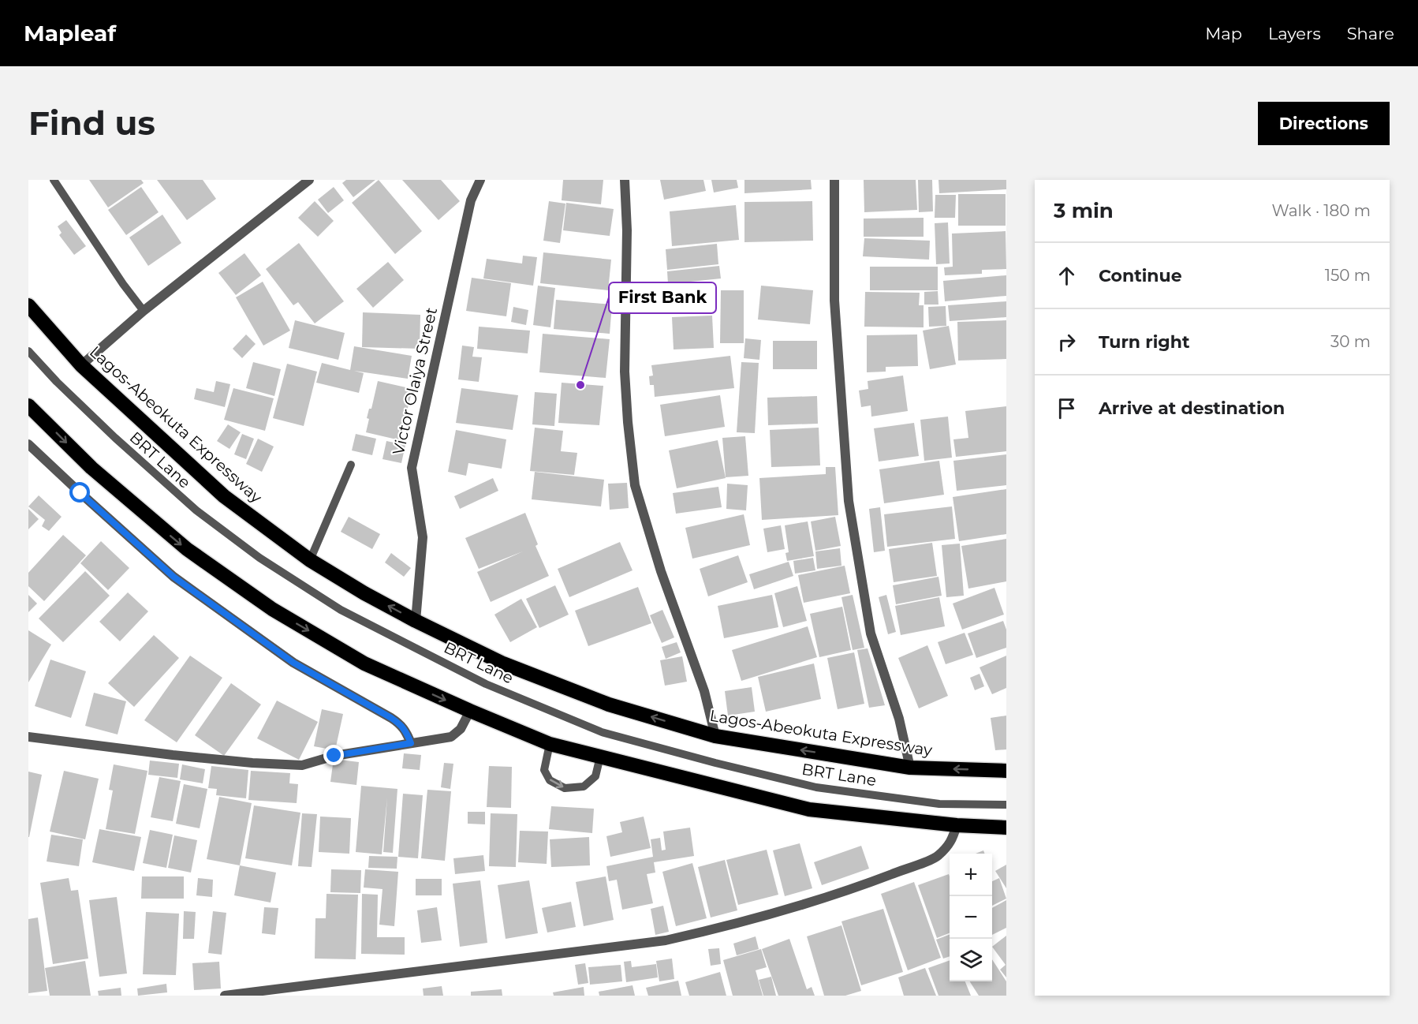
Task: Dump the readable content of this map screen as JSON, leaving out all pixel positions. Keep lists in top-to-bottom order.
{
  "streets": {
    "highway": ["Lagos-Abeokuta Expressway"],
    "street": ["Victor Olaiya Street"],
    "lane": ["BRT Lane"]
  },
  "crossings": [
    ["Victor Olaiya Street", "Lagos-Abeokuta Expressway"]
  ],
  "places": ["First Bank"],
  "page": {
    "header": "Mapleaf",
    "nav": ["Map", "Layers", "Share"],
    "buttons": "Directions",
    "title": "Find us",
    "heading": ["3 min", "Walk · 180 m"],
    "list": [
      ["Continue", "150 m"],
      ["Turn right", "30 m"],
      "Arrive at destination"
    ],
    "map_buttons": ["+", "−"]
  }
}
